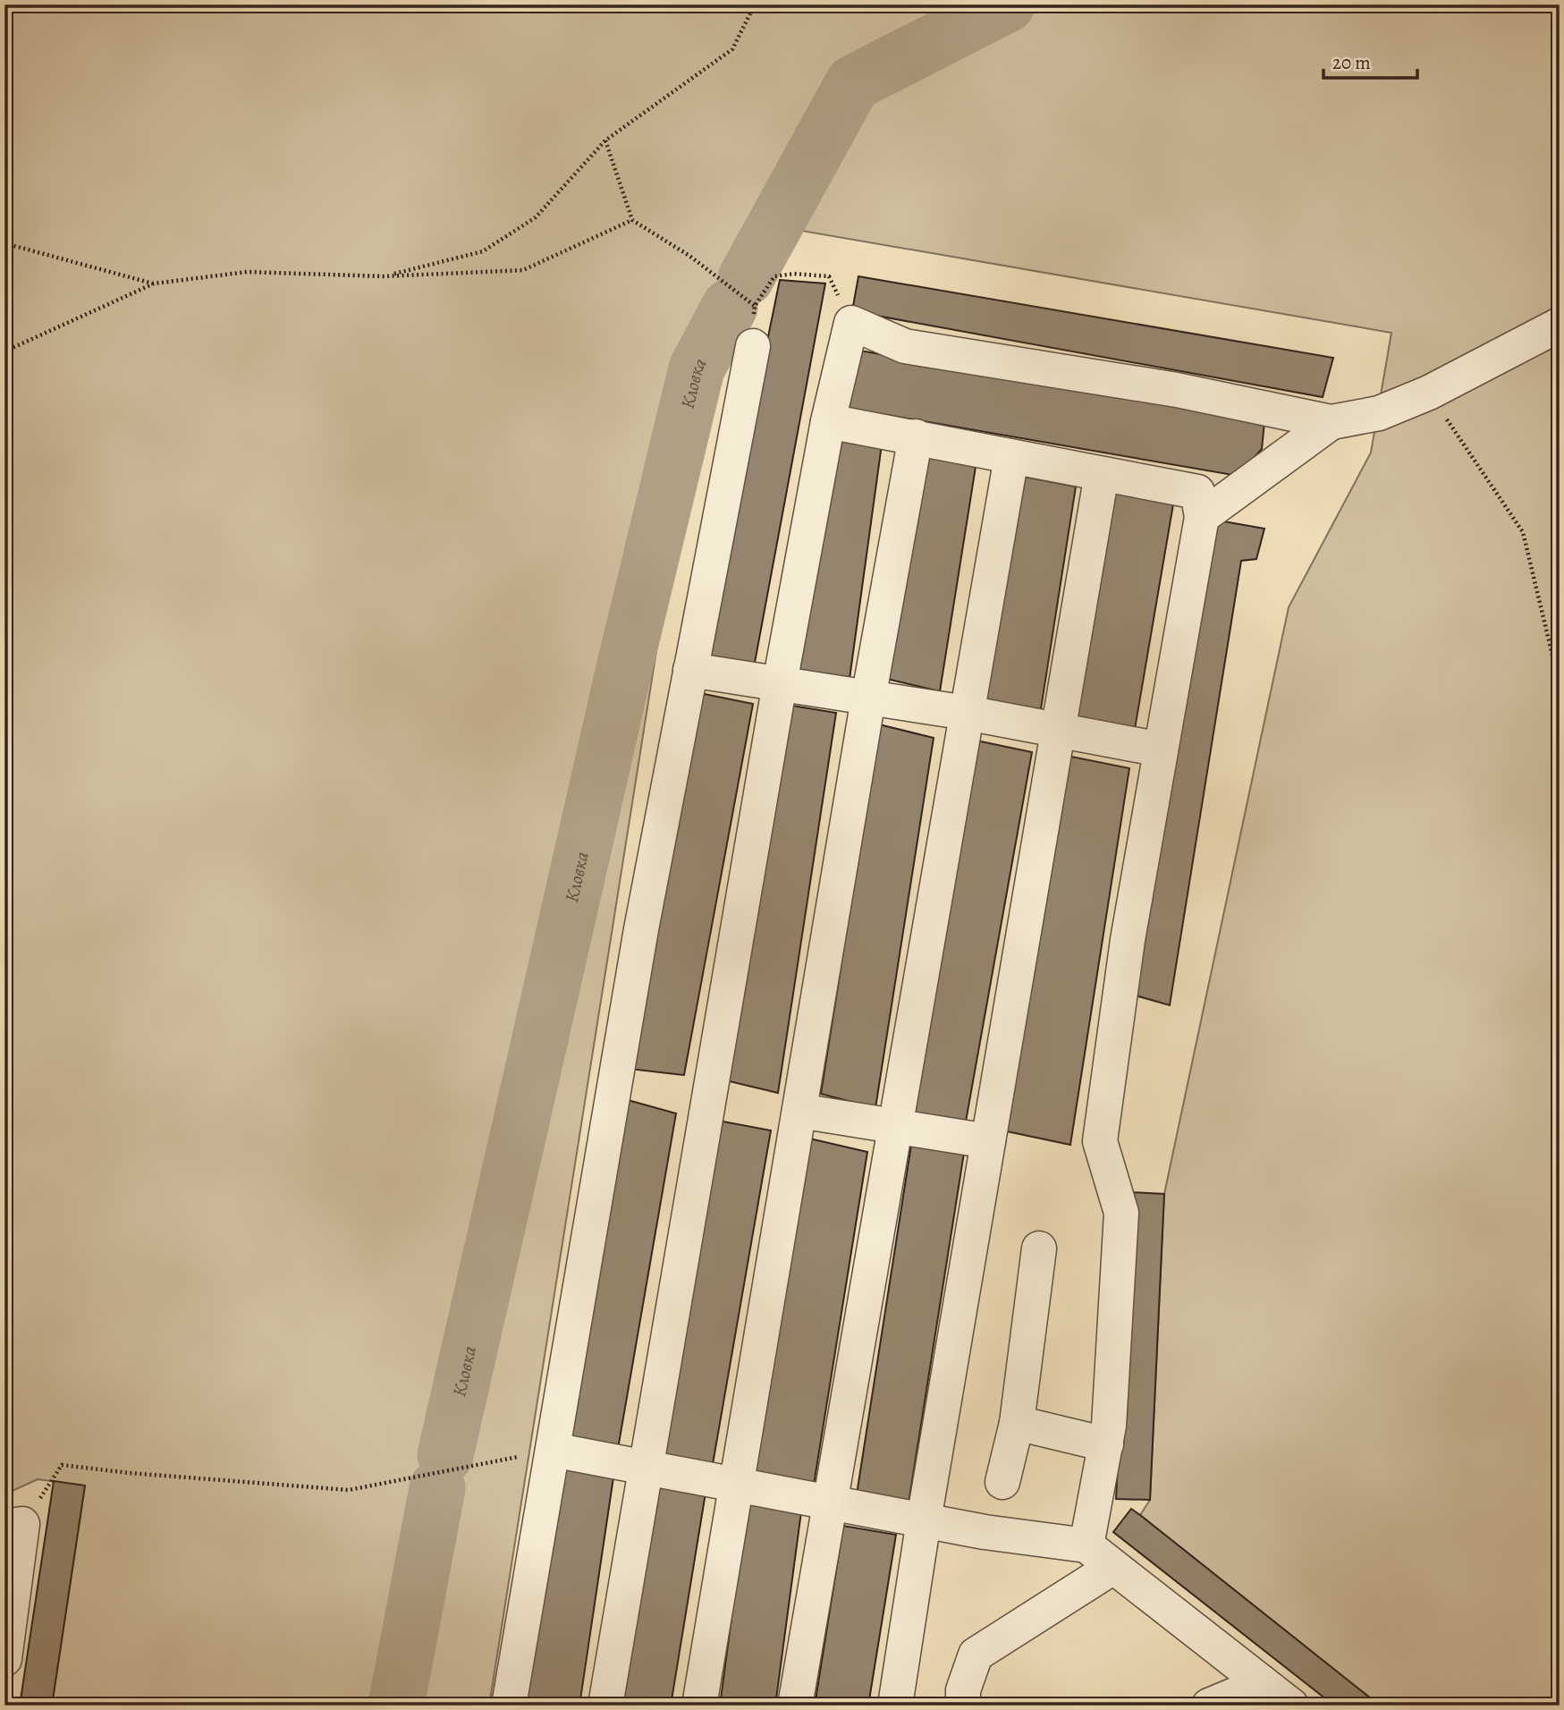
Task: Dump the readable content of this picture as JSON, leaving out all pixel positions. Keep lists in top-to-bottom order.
{
  "water": ["Кловка"],
  "scale_bar": "20 m"
}
